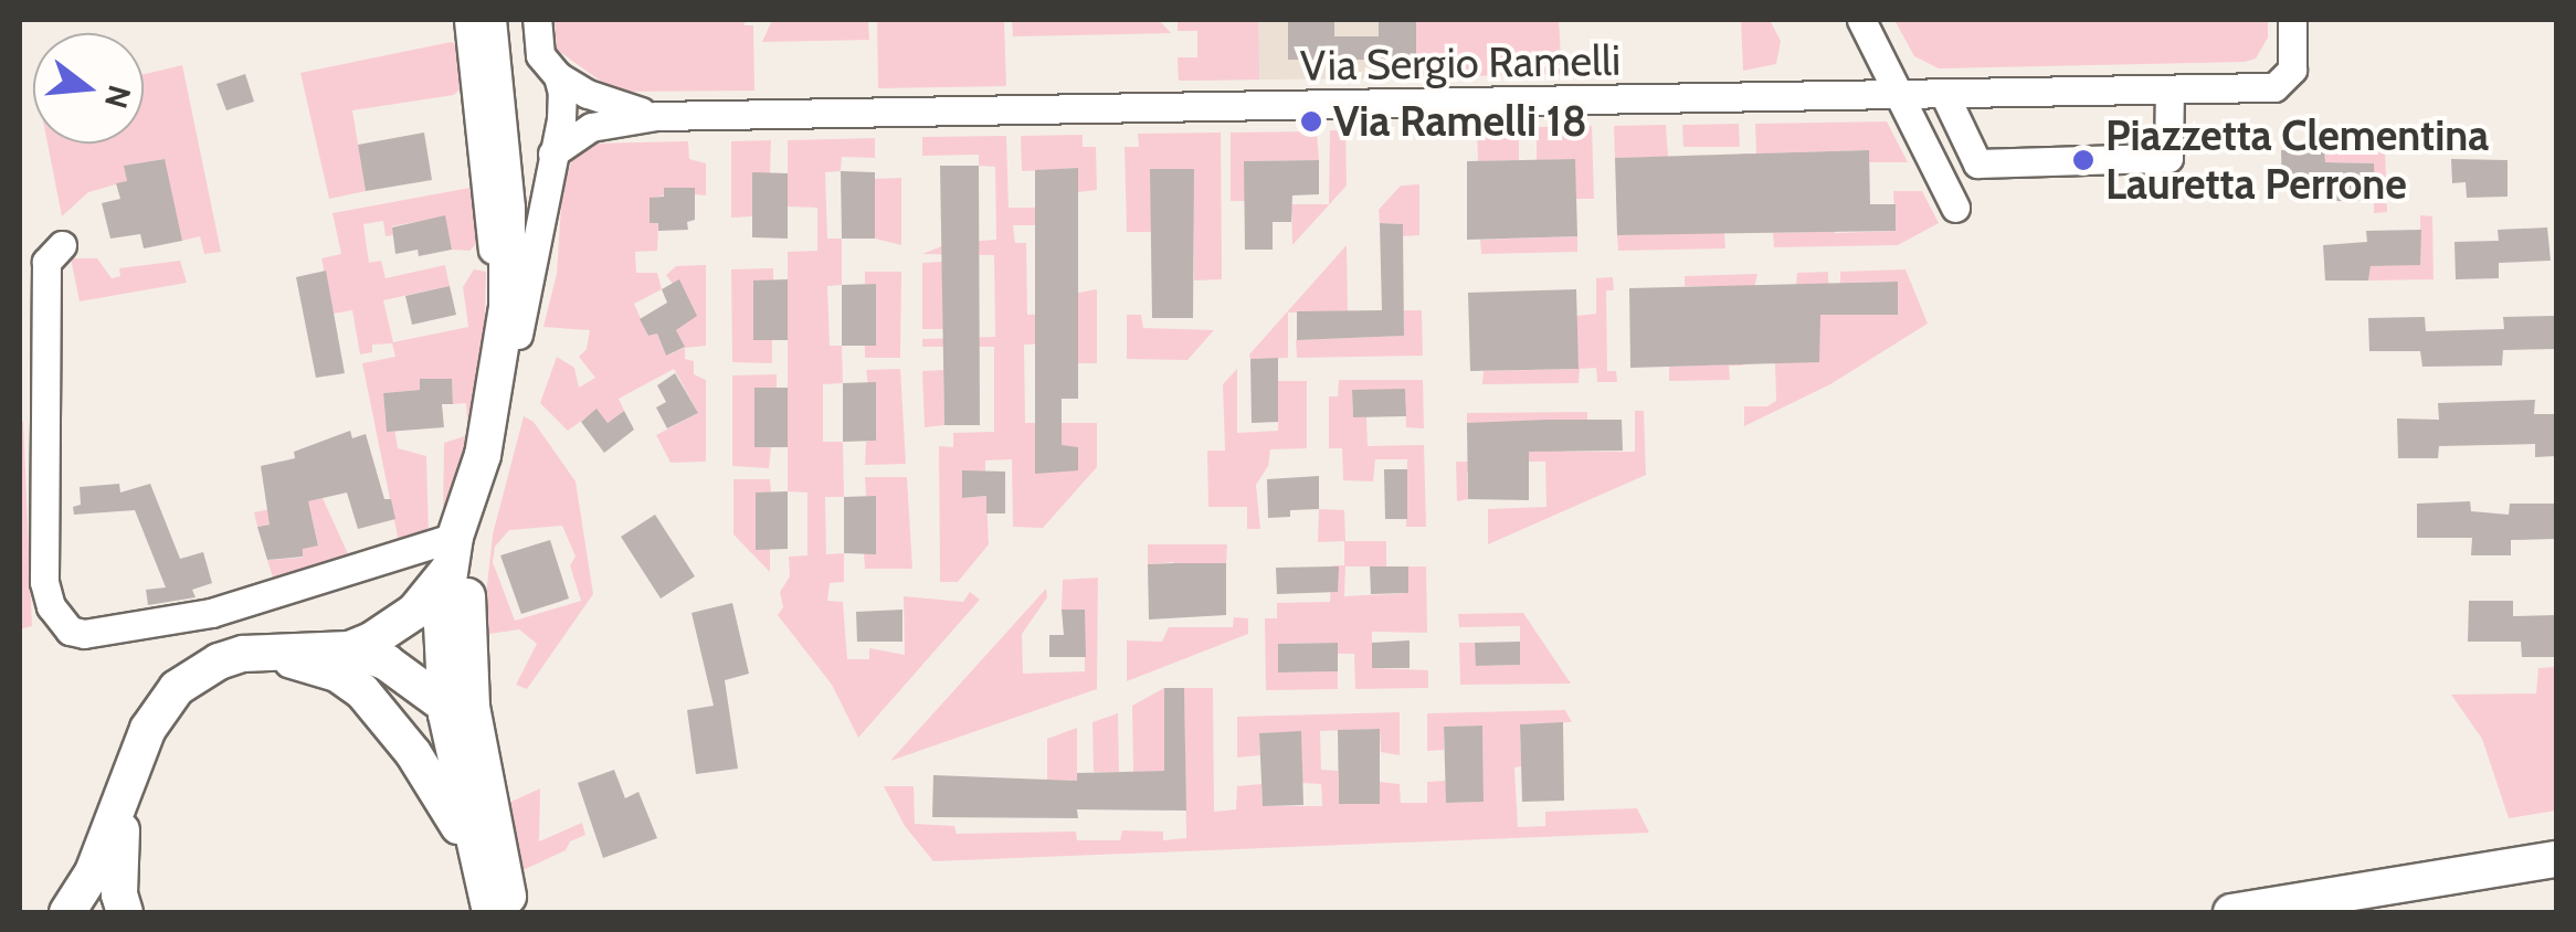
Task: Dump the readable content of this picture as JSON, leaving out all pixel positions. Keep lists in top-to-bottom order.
{
  "streets": {
    "street": ["Via Sergio Ramelli"]
  },
  "places": ["Via Ramelli 18", "Piazzetta Clementina Lauretta Perrone"],
  "north": "right"
}
